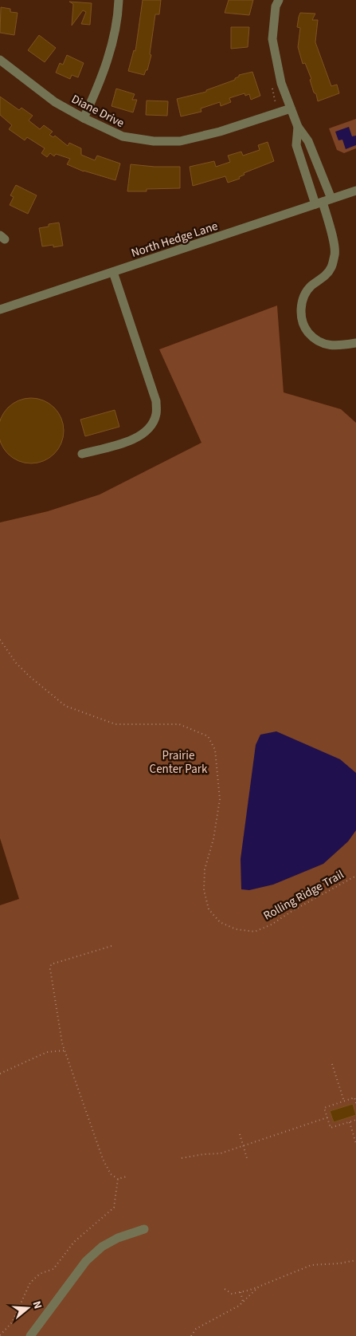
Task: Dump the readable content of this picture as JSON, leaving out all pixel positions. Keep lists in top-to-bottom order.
{
  "streets": {
    "street": ["Diane Drive", "North Hedge Lane"],
    "path": ["Rolling Ridge Trail"]
  },
  "parks": ["Prairie Center Park"],
  "north": "right"
}
